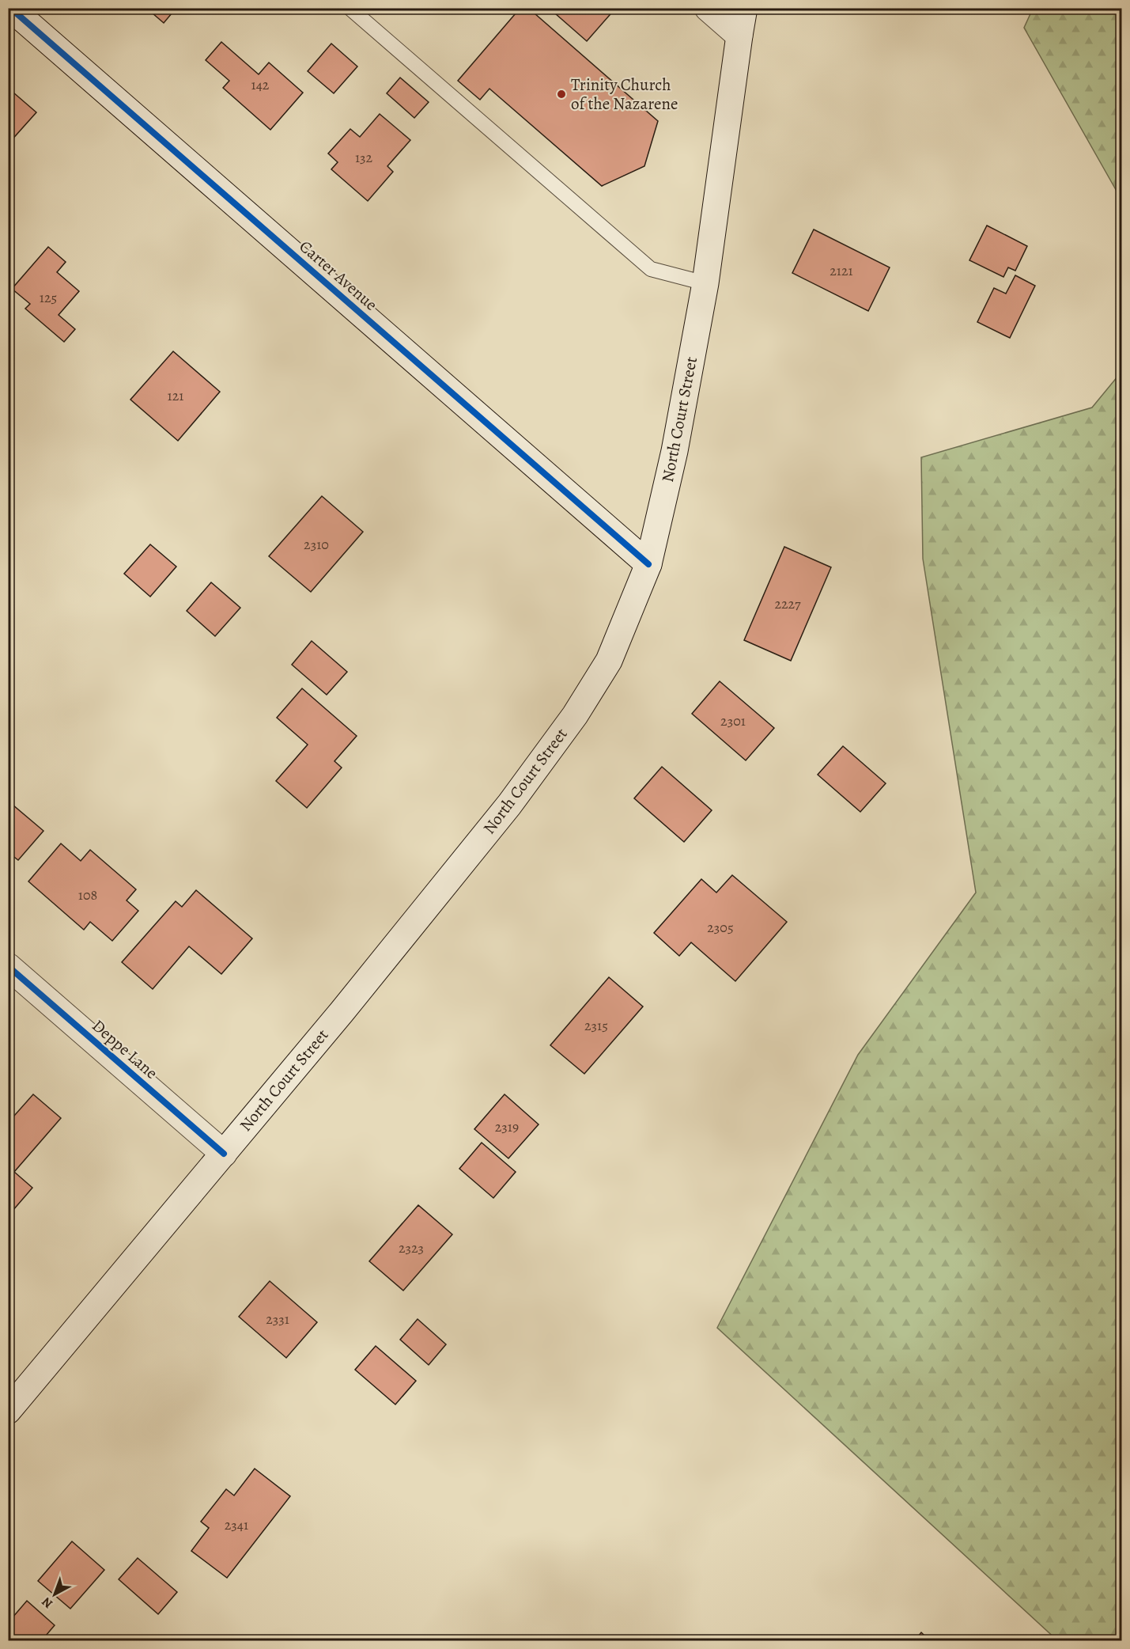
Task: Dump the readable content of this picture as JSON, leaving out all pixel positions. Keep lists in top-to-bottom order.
{
  "streets": {
    "main road": ["Carter Avenue", "North Court Street", "Deppe Lane"]
  },
  "crossings": [
    ["Carter Avenue", "North Court Street"],
    ["North Court Street", "Deppe Lane"]
  ],
  "places": ["Trinity Church of the Nazarene"],
  "house_numbers": [
    "142",
    "132",
    "2121",
    "125",
    "121",
    "2310",
    "2227",
    "2301",
    "108",
    "2305",
    "2315",
    "2319",
    "2323",
    "2331",
    "2341"
  ],
  "north": "bottom left"
}
